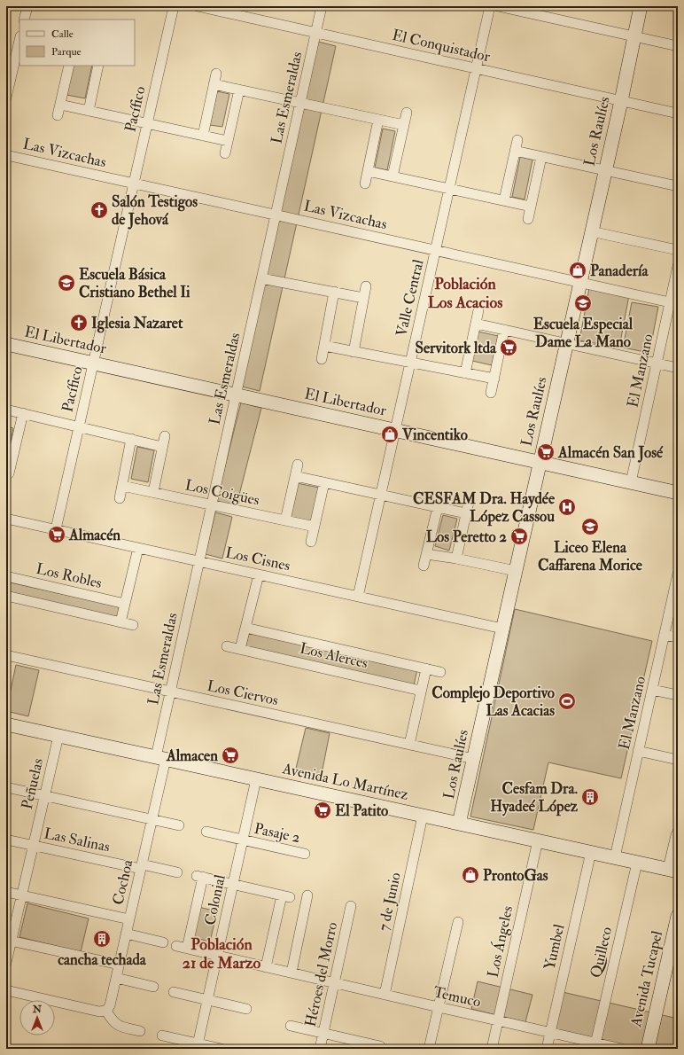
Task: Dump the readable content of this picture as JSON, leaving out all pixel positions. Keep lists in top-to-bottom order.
{
  "streets": {
    "street": [
      "El Conquistador",
      "Las Esmeraldas",
      "Pacífico",
      "Los Raulíes",
      "Las Vizcachas",
      "Valle Central",
      "El Libertador",
      "El Manzano",
      "Los Coigües",
      "Los Cisnes",
      "Los Robles",
      "Los Alerces",
      "Los Ciervos",
      "Avenida Lo Martínez",
      "Peñuelas",
      "Pasaje 2",
      "Las Salinas",
      "Cochoa",
      "Colonial",
      "7 de Junio",
      "Los Ángeles",
      "Yumbel",
      "Quilleco",
      "Héroes del Morro",
      "Avenida Tucapel",
      "Temuco"
    ]
  },
  "crossings": [
    ["El Conquistador", "Las Esmeraldas"],
    ["El Conquistador", "Los Raulíes"],
    ["El Conquistador", "Valle Central"],
    ["Las Esmeraldas", "Las Vizcachas"],
    ["Las Esmeraldas", "El Libertador"],
    ["Las Esmeraldas", "Los Coigües"],
    ["Las Esmeraldas", "Los Cisnes"],
    ["Las Esmeraldas", "Los Ciervos"],
    ["Las Esmeraldas", "Avenida Lo Martínez"],
    ["Las Esmeraldas", "Cochoa"],
    ["Pacífico", "Las Vizcachas"],
    ["Pacífico", "El Libertador"],
    ["Pacífico", "Los Cisnes"],
    ["Los Raulíes", "Las Vizcachas"],
    ["Los Raulíes", "El Libertador"],
    ["Los Raulíes", "Los Cisnes"],
    ["Los Raulíes", "Los Ciervos"],
    ["Los Raulíes", "Avenida Lo Martínez"],
    ["Las Vizcachas", "Valle Central"],
    ["Las Vizcachas", "El Manzano"],
    ["Valle Central", "El Libertador"],
    ["Valle Central", "Los Cisnes"],
    ["El Libertador", "El Manzano"],
    ["El Manzano", "Avenida Lo Martínez"],
    ["Avenida Lo Martínez", "Peñuelas"],
    ["Avenida Lo Martínez", "Cochoa"],
    ["Avenida Lo Martínez", "Colonial"],
    ["Avenida Lo Martínez", "7 de Junio"],
    ["Avenida Lo Martínez", "Los Ángeles"],
    ["Avenida Lo Martínez", "Yumbel"],
    ["Avenida Lo Martínez", "Quilleco"],
    ["Peñuelas", "Las Salinas"],
    ["Pasaje 2", "Colonial"],
    ["Las Salinas", "Cochoa"],
    ["Colonial", "Temuco"],
    ["7 de Junio", "Temuco"],
    ["Los Ángeles", "Temuco"],
    ["Yumbel", "Temuco"],
    ["Quilleco", "Temuco"],
    ["Héroes del Morro", "Temuco"]
  ],
  "districts": ["Población Los Acacios", "Población 21 de Marzo"],
  "places": {
    "church": ["Salón Testigos de Jehová", "Iglesia Nazaret"],
    "shop": ["Panadería", "Vincentiko", "ProntoGas"],
    "school or university": ["Escuela Básica Cristiano Bethel Ii", "Escuela Especial Dame La Mano", "Liceo Elena Caffarena Morice"],
    "supermarket": [
      "Servitork ltda",
      "Almacén San José",
      "Almacén",
      "Los Peretto 2",
      "Almacen",
      "El Patito"
    ],
    "hospital": ["CESFAM Dra. Haydée López Cassou"],
    "sports": ["Complejo Deportivo Las Acacias"],
    "building": ["Cesfam Dra. Hyadeé López", "cancha techada"]
  },
  "legend": ["Calle", "Parque"],
  "north": "top"
}
